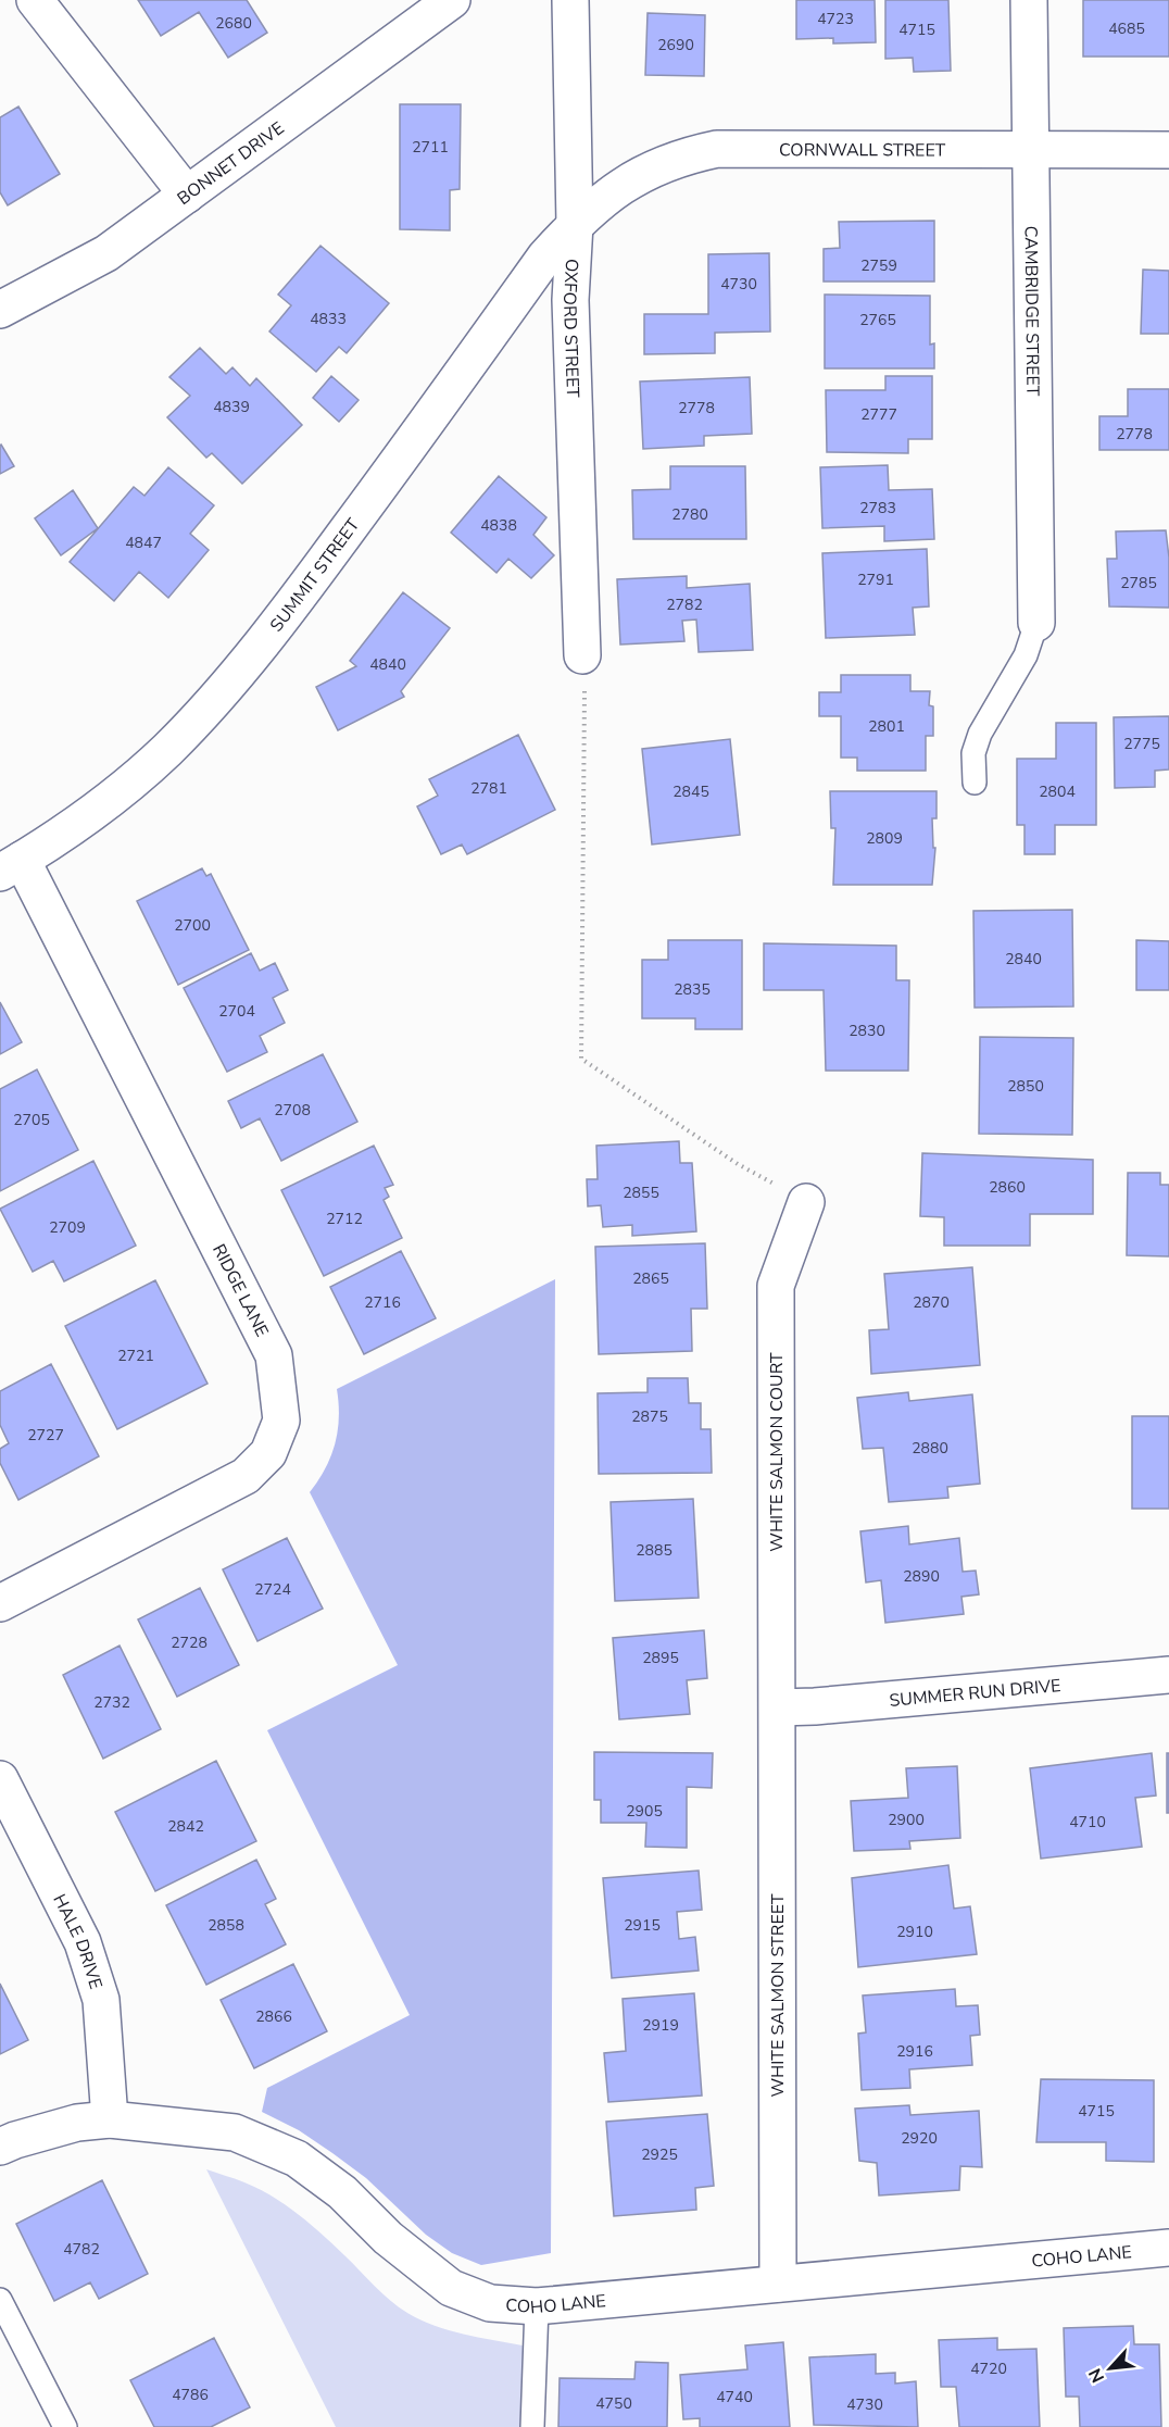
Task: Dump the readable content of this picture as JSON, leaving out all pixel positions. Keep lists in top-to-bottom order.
{
  "streets": {
    "street": [
      "CORNWALL STREET",
      "BONNET DRIVE",
      "CAMBRIDGE STREET",
      "OXFORD STREET",
      "SUMMIT STREET",
      "RIDGE LANE",
      "WHITE SALMON COURT",
      "SUMMER RUN DRIVE",
      "HALE DRIVE",
      "WHITE SALMON STREET",
      "COHO LANE"
    ]
  },
  "crossings": [
    ["CORNWALL STREET", "CAMBRIDGE STREET"],
    ["CORNWALL STREET", "OXFORD STREET"],
    ["CORNWALL STREET", "SUMMIT STREET"],
    ["OXFORD STREET", "SUMMIT STREET"],
    ["SUMMIT STREET", "RIDGE LANE"],
    ["WHITE SALMON COURT", "SUMMER RUN DRIVE"],
    ["WHITE SALMON COURT", "WHITE SALMON STREET"],
    ["SUMMER RUN DRIVE", "WHITE SALMON STREET"],
    ["HALE DRIVE", "COHO LANE"],
    ["WHITE SALMON STREET", "COHO LANE"]
  ],
  "house_numbers": [
    "4723",
    "2680",
    "4685",
    "4715",
    "2690",
    "2711",
    "2759",
    "4730",
    "4833",
    "2765",
    "4839",
    "2778",
    "2777",
    "2778",
    "2783",
    "2780",
    "4838",
    "4847",
    "2791",
    "2785",
    "2782",
    "4840",
    "2801",
    "2775",
    "2781",
    "2845",
    "2804",
    "2809",
    "2700",
    "2840",
    "2835",
    "2704",
    "2830",
    "2850",
    "2708",
    "2705",
    "2860",
    "2855",
    "2712",
    "2709",
    "2865",
    "2716",
    "2870",
    "2721",
    "2875",
    "2727",
    "2880",
    "2885",
    "2890",
    "2724",
    "2728",
    "2895",
    "2732",
    "2905",
    "2900",
    "4710",
    "2842",
    "2858",
    "2915",
    "2910",
    "2866",
    "2919",
    "2916",
    "4715",
    "2920",
    "2925",
    "4782",
    "4720",
    "4786",
    "4740",
    "4750",
    "4730"
  ],
  "north": "bottom left"
}
